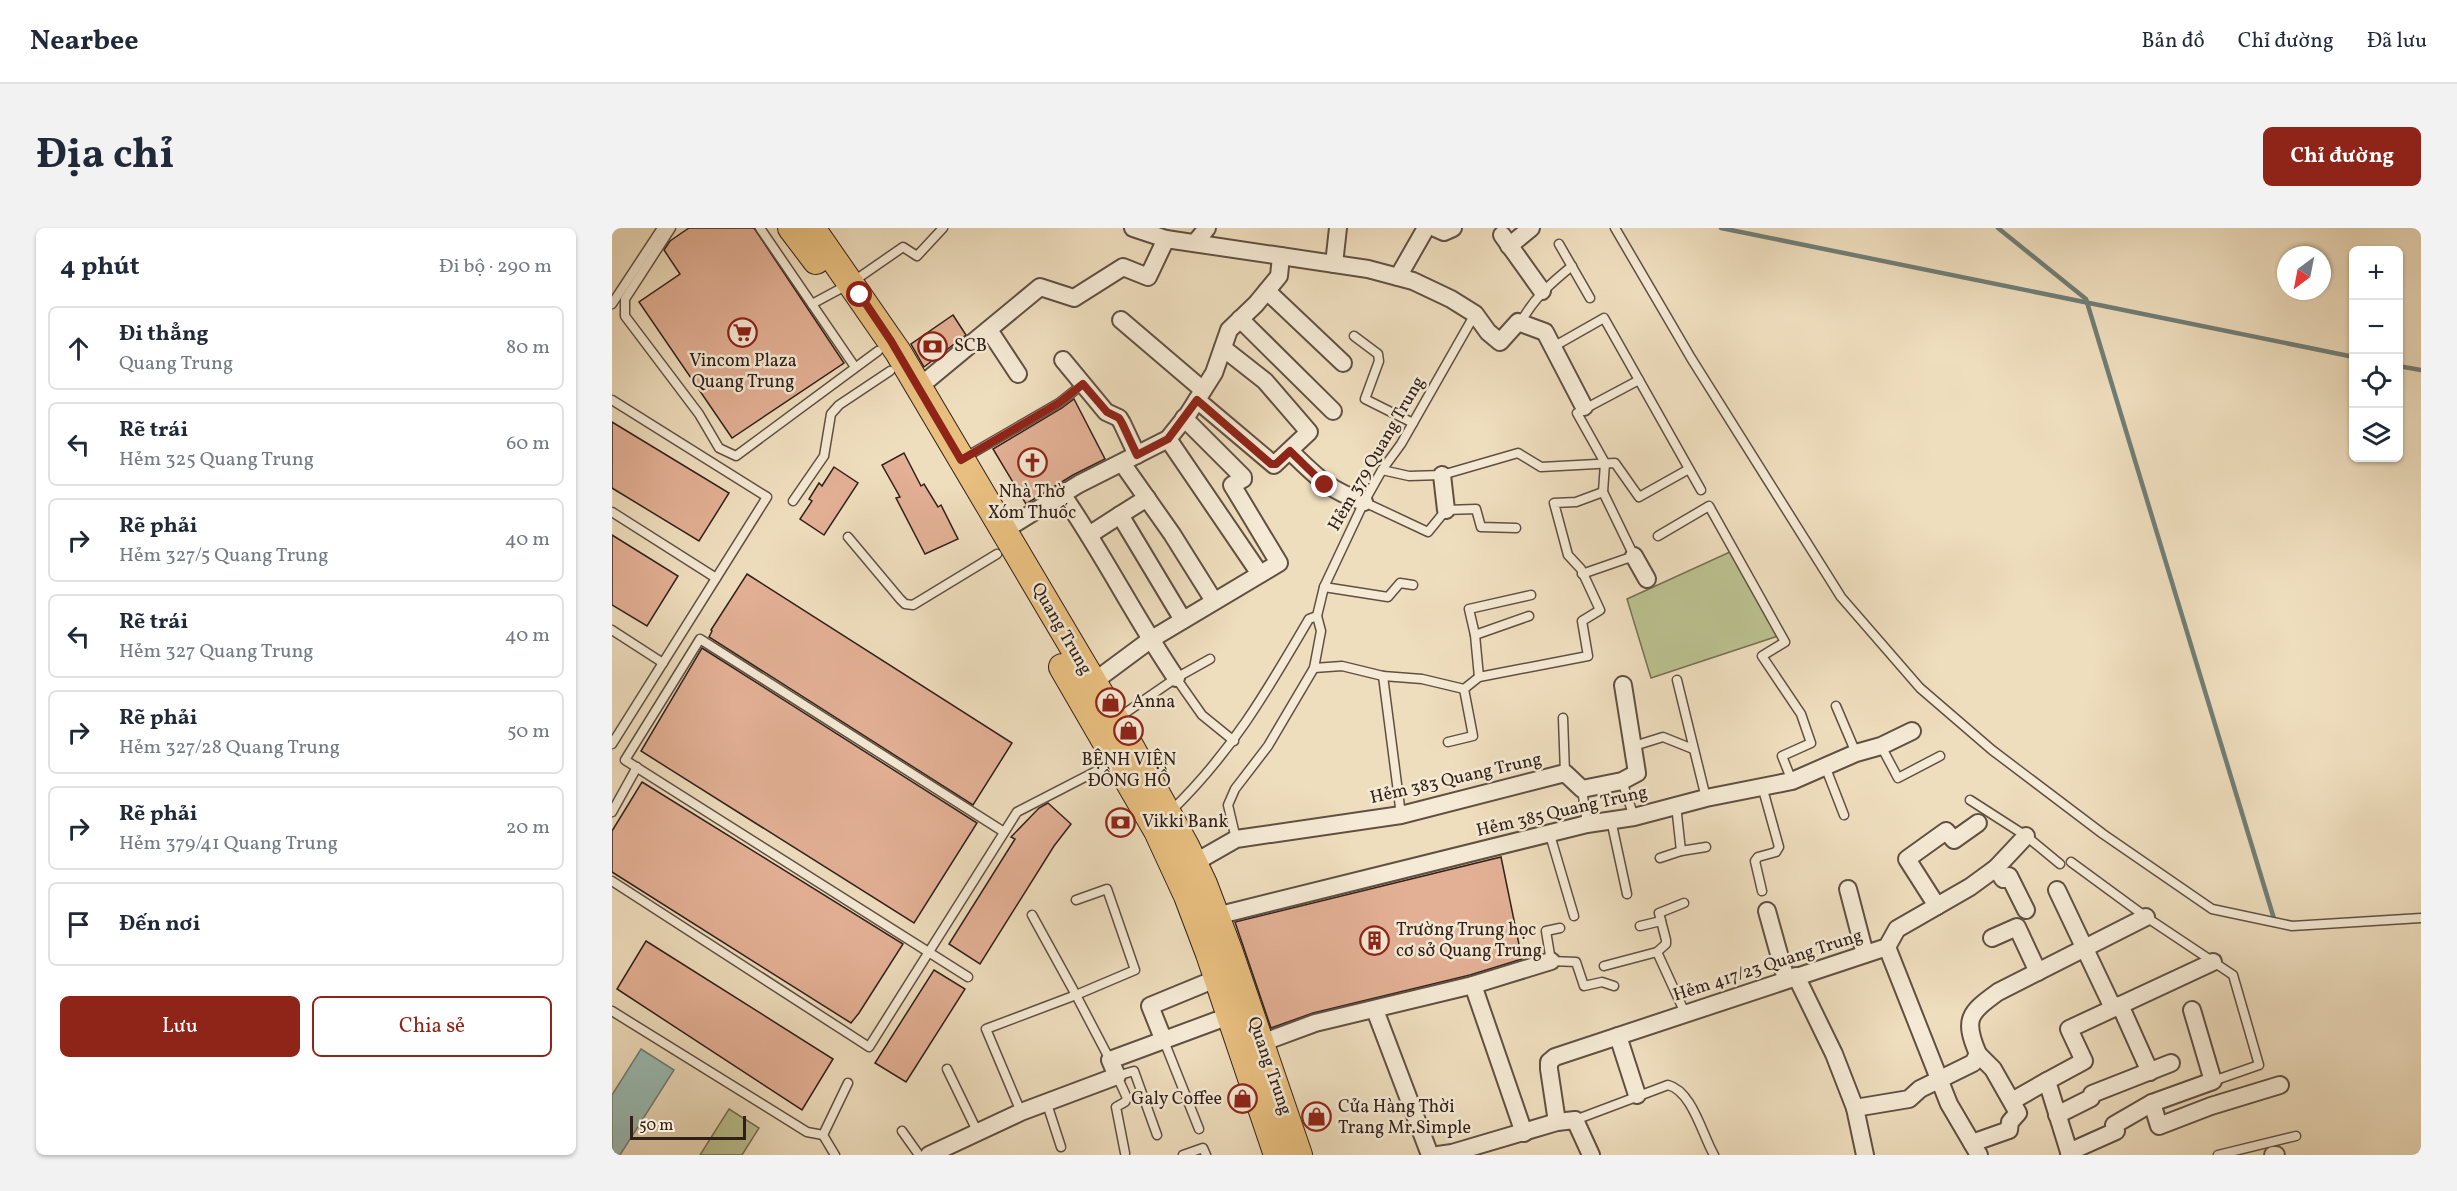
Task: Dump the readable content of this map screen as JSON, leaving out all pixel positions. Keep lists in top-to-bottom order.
{
  "streets": {
    "main road": ["Quang Trung"],
    "street": ["Hẻm 383 Quang Trung", "Hẻm 385 Quang Trung", "Hẻm 417/23 Quang Trung"],
    "lane": ["Hẻm 379 Quang Trung"]
  },
  "crossings": [
    ["Hẻm 379 Quang Trung", "Quang Trung"],
    ["Quang Trung", "Hẻm 383 Quang Trung"],
    ["Quang Trung", "Hẻm 385 Quang Trung"]
  ],
  "places": {
    "supermarket": ["Vincom Plaza Quang Trung"],
    "bank": ["SCB", "Vikki Bank"],
    "church": ["Nhà Thờ Xóm Thuốc"],
    "shop": [
      "Anna",
      "BỆNH VIỆN ĐỒNG HỒ",
      "Galy Coffee",
      "Cửa Hàng Thời Trang Mr.Simple"
    ],
    "building": ["Trường Trung học cơ sở Quang Trung"]
  },
  "scale_bar": "50 m",
  "north": "bottom left",
  "page": {
    "header": "Nearbee",
    "nav": ["Bản đồ", "Chỉ đường", "Đã lưu"],
    "title": "Địa chỉ",
    "buttons": [
      "Chỉ đường",
      ["Lưu", "Chia sẻ"]
    ],
    "heading": ["4 phút", "Đi bộ · 290 m"],
    "map_buttons": ["+", "−"],
    "list": [
      ["Đi thẳng", "Quang Trung", "80 m"],
      ["Rẽ trái", "Hẻm 325 Quang Trung", "60 m"],
      ["Rẽ phải", "Hẻm 327/5 Quang Trung", "40 m"],
      ["Rẽ trái", "Hẻm 327 Quang Trung", "40 m"],
      ["Rẽ phải", "Hẻm 327/28 Quang Trung", "50 m"],
      ["Rẽ phải", "Hẻm 379/41 Quang Trung", "20 m"],
      "Đến nơi"
    ],
    "scale": "50 m"
  }
}
